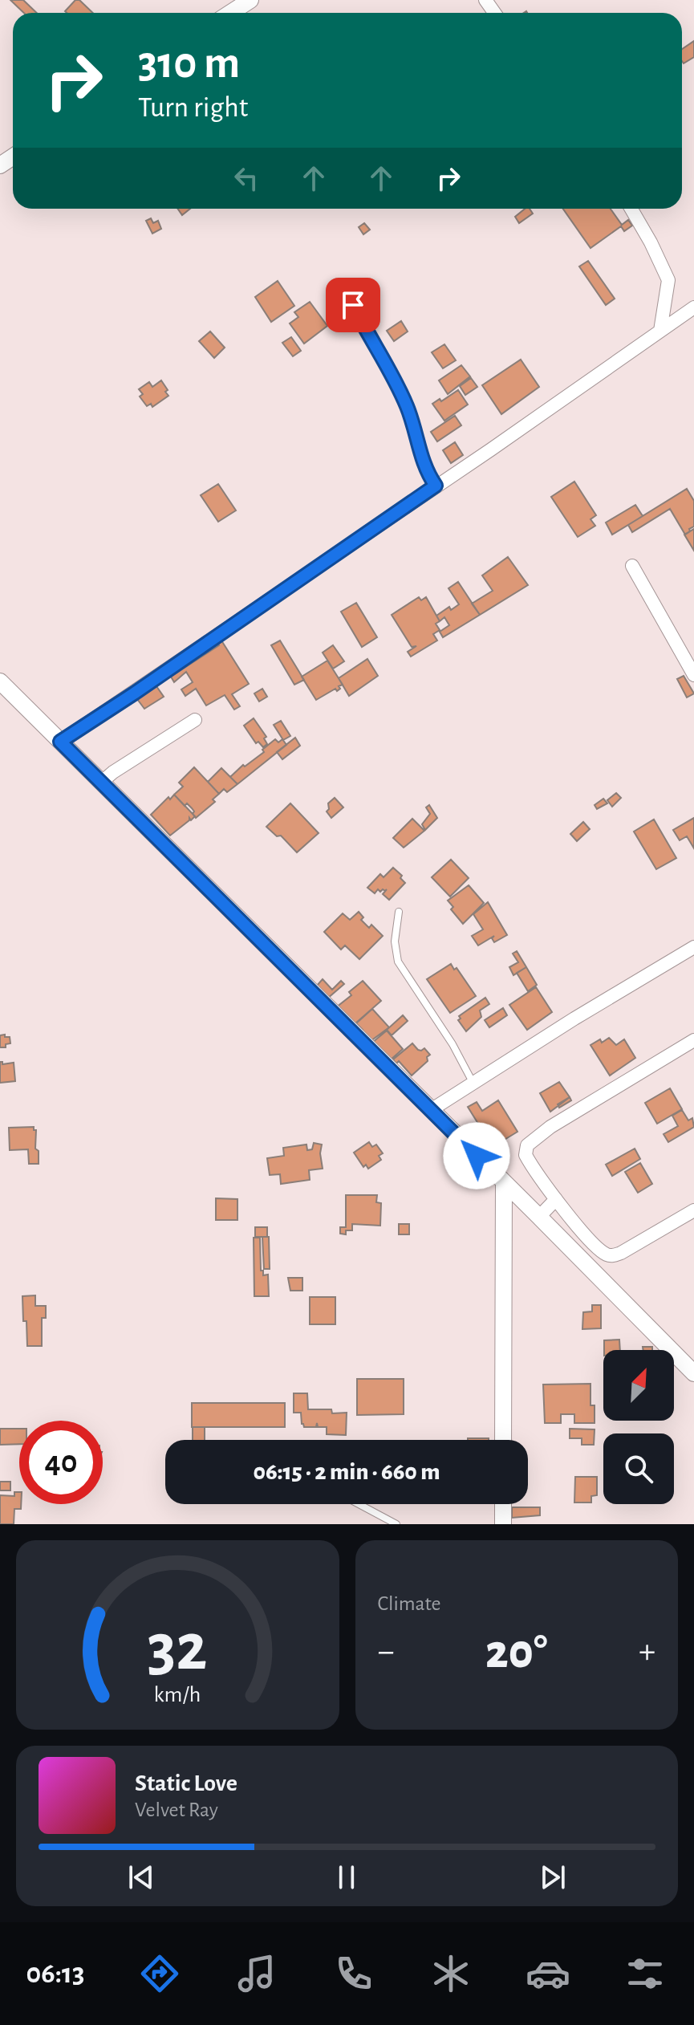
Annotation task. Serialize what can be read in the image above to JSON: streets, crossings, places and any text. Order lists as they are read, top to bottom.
{
  "north": "top right",
  "page": {
    "turn": ["310 m", "Turn right"],
    "limit": "40",
    "trip": "06:15 · 2 min · 660 m",
    "tile": "Climate",
    "heat": ["−", "20°", "+"],
    "song": ["Static Love", "Velvet Ray"],
    "tabs": "06:13",
    "gauge": ["32", "km/h"]
  }
}
